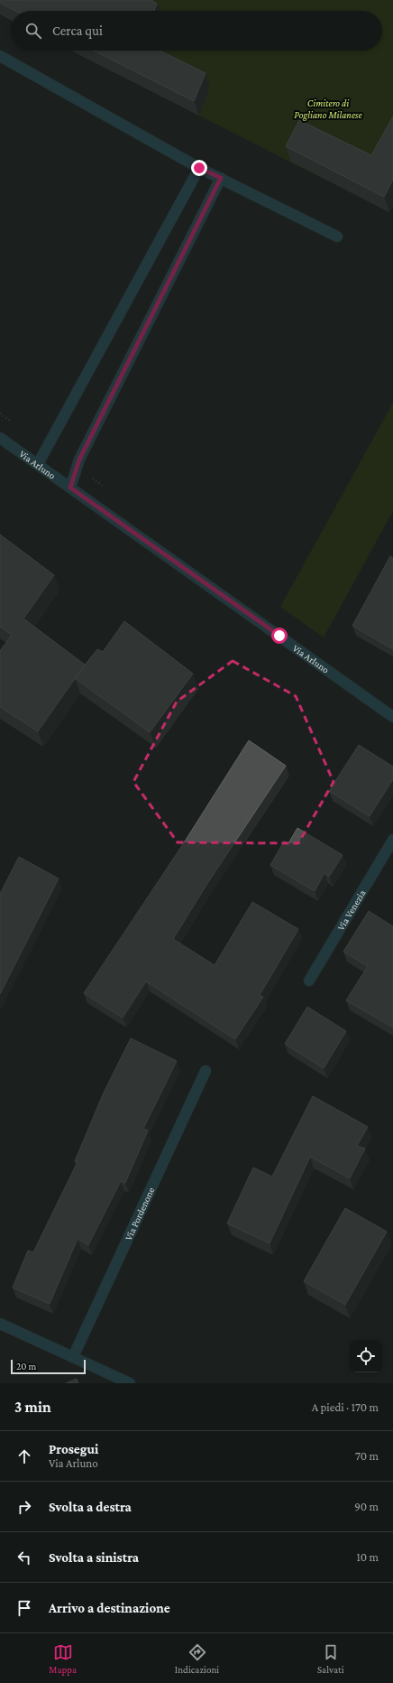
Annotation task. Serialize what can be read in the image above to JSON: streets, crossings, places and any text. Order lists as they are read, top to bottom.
{
  "streets": {
    "street": ["Via Arluno", "Via Venezia", "Via Pordenone"]
  },
  "parks": ["Cimitero di Pogliano Milanese"],
  "scale_bar": "20 m",
  "page": {
    "search": "Cerca qui",
    "scale": "20 m",
    "heading": ["3 min", "A piedi · 170 m"],
    "list": [
      ["Prosegui", "Via Arluno", "70 m"],
      ["Svolta a destra", "90 m"],
      ["Svolta a sinistra", "10 m"],
      "Arrivo a destinazione"
    ],
    "nav": ["Mappa", "Indicazioni", "Salvati"]
  }
}
